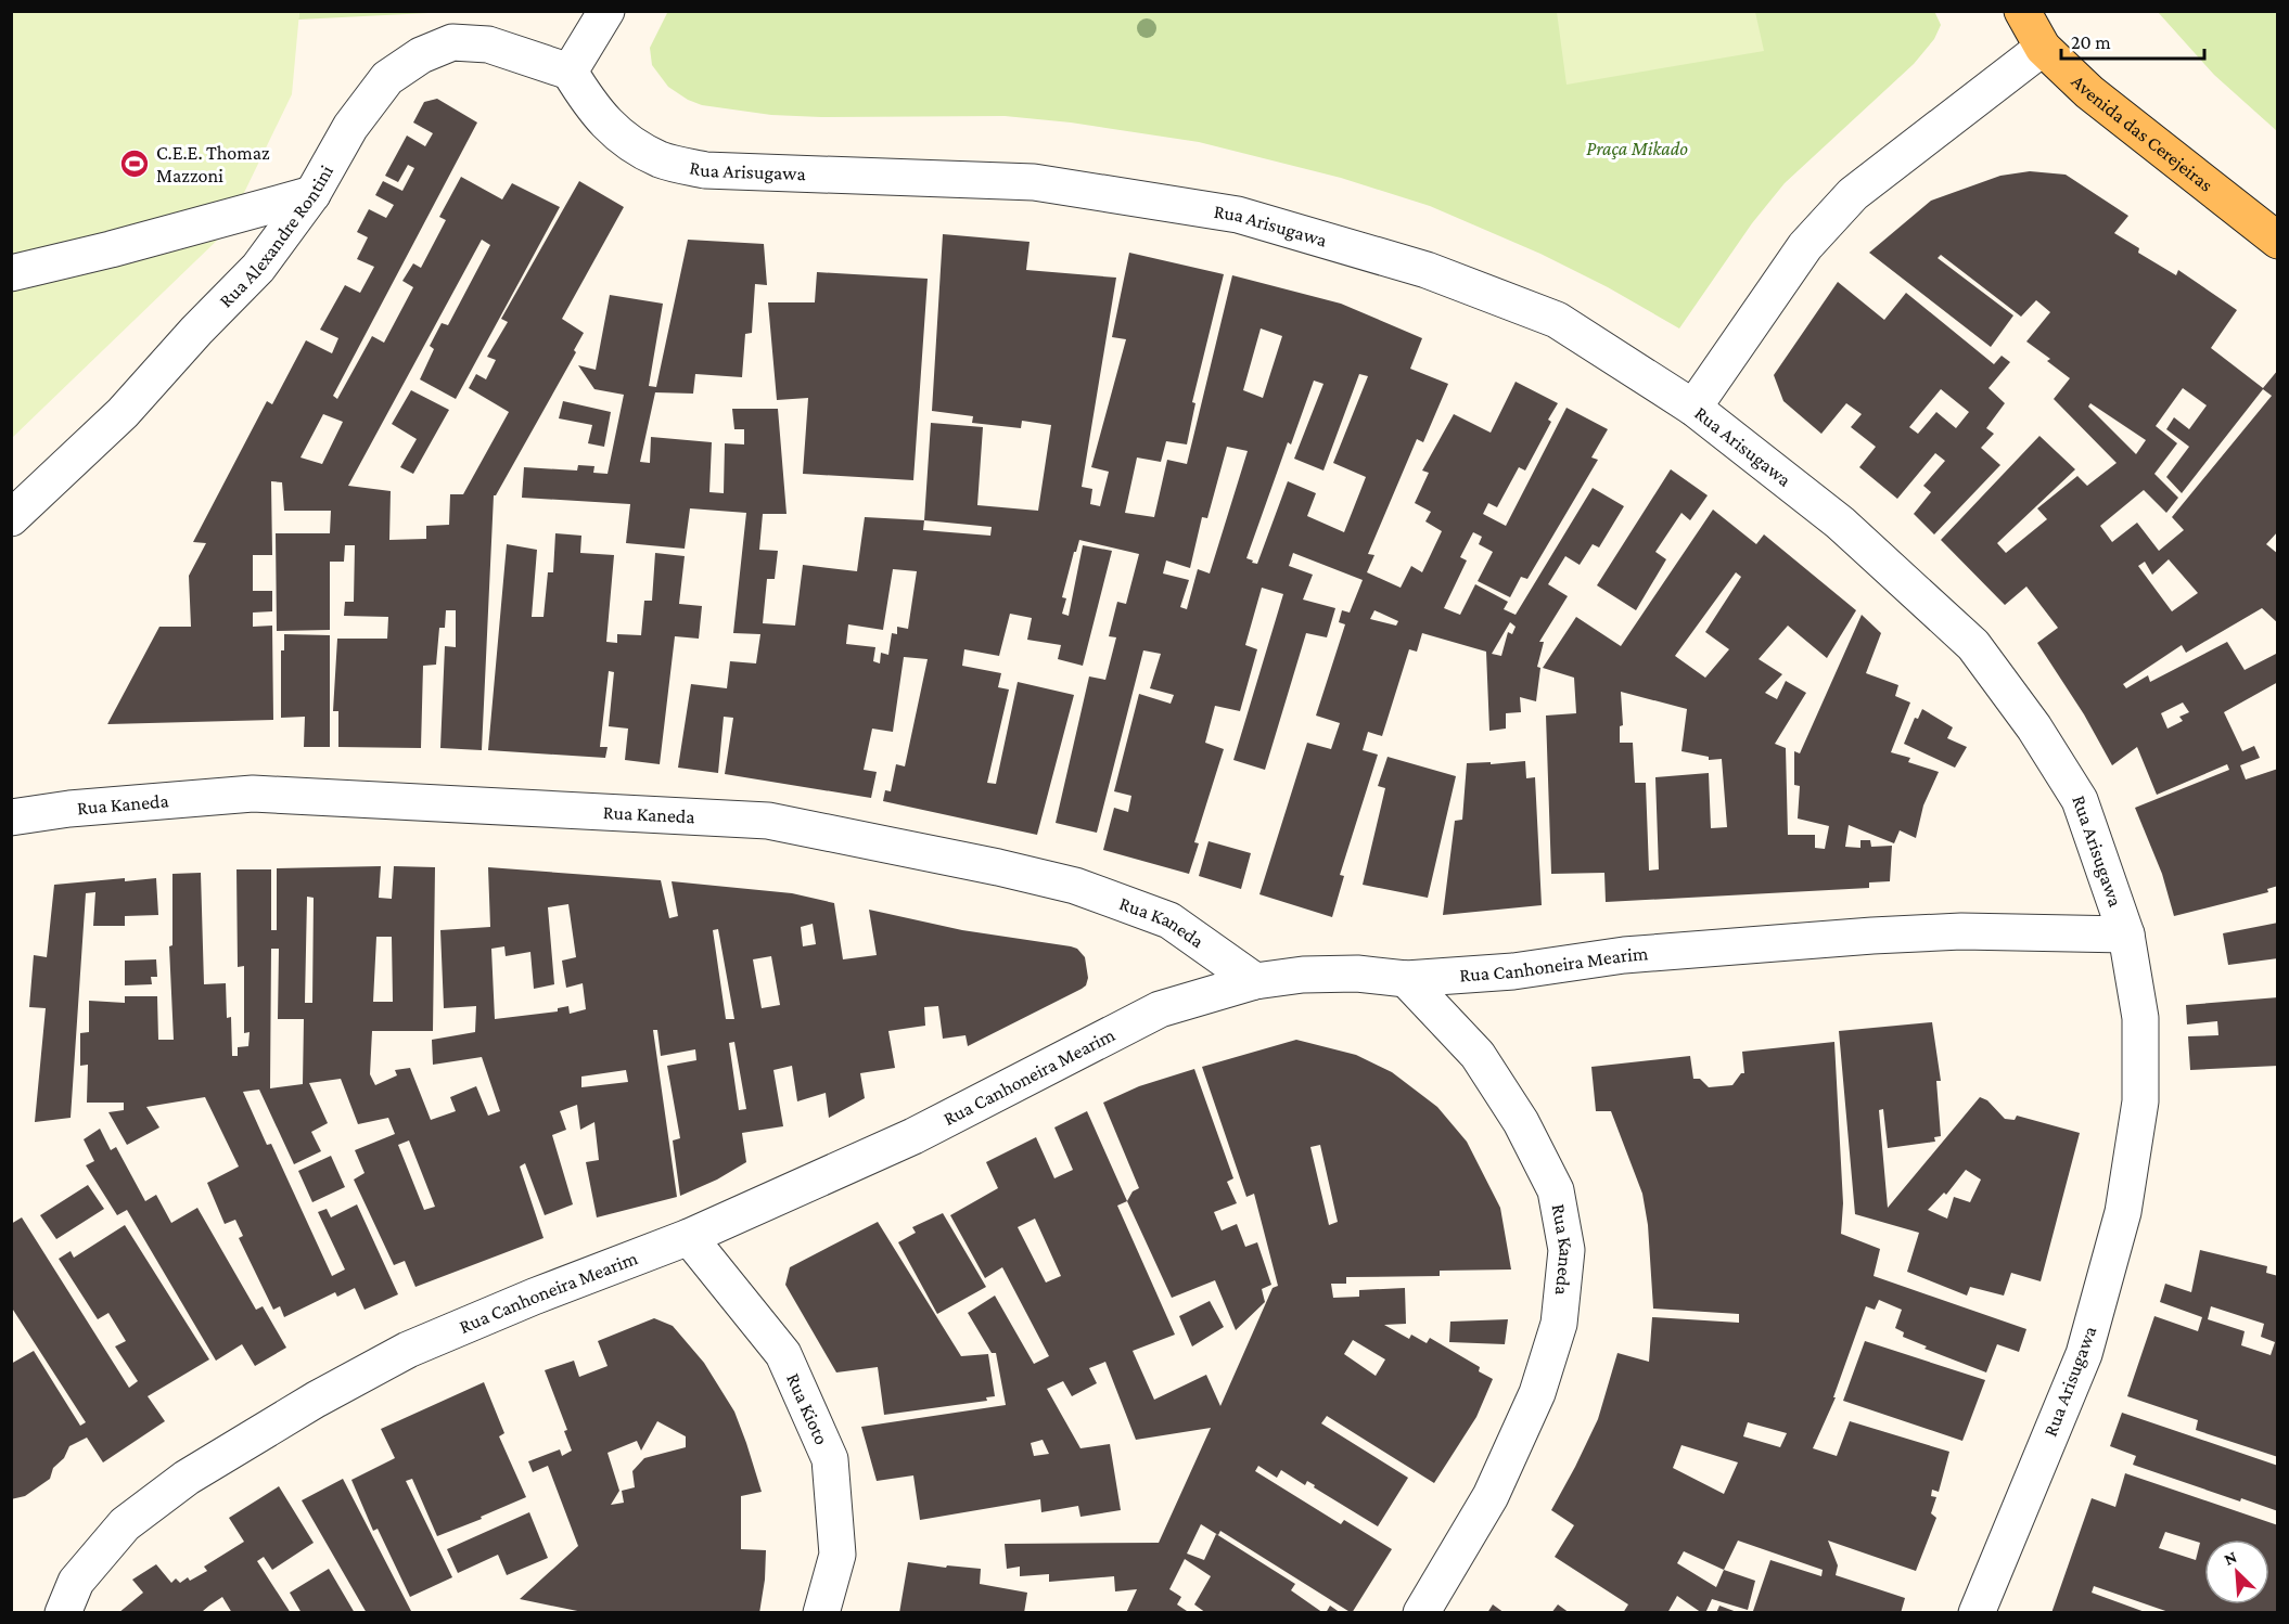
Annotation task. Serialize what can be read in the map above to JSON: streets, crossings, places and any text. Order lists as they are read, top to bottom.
{
  "streets": {
    "main road": ["Avenida das Cerejeiras"],
    "street": [
      "Rua Arisugawa",
      "Rua Alexandre Rontini",
      "Rua Kaneda",
      "Rua Canhoneira Mearim",
      "Rua Kioto"
    ]
  },
  "crossings": [
    ["Rua Arisugawa", "Rua Alexandre Rontini"],
    ["Rua Arisugawa", "Rua Canhoneira Mearim"],
    ["Rua Kaneda", "Rua Canhoneira Mearim"],
    ["Rua Canhoneira Mearim", "Rua Kioto"]
  ],
  "parks": ["Praça Mikado"],
  "places": {
    "sports": ["C.E.E. Thomaz Mazzoni"]
  },
  "scale_bar": "20 m",
  "north": "top left"
}
